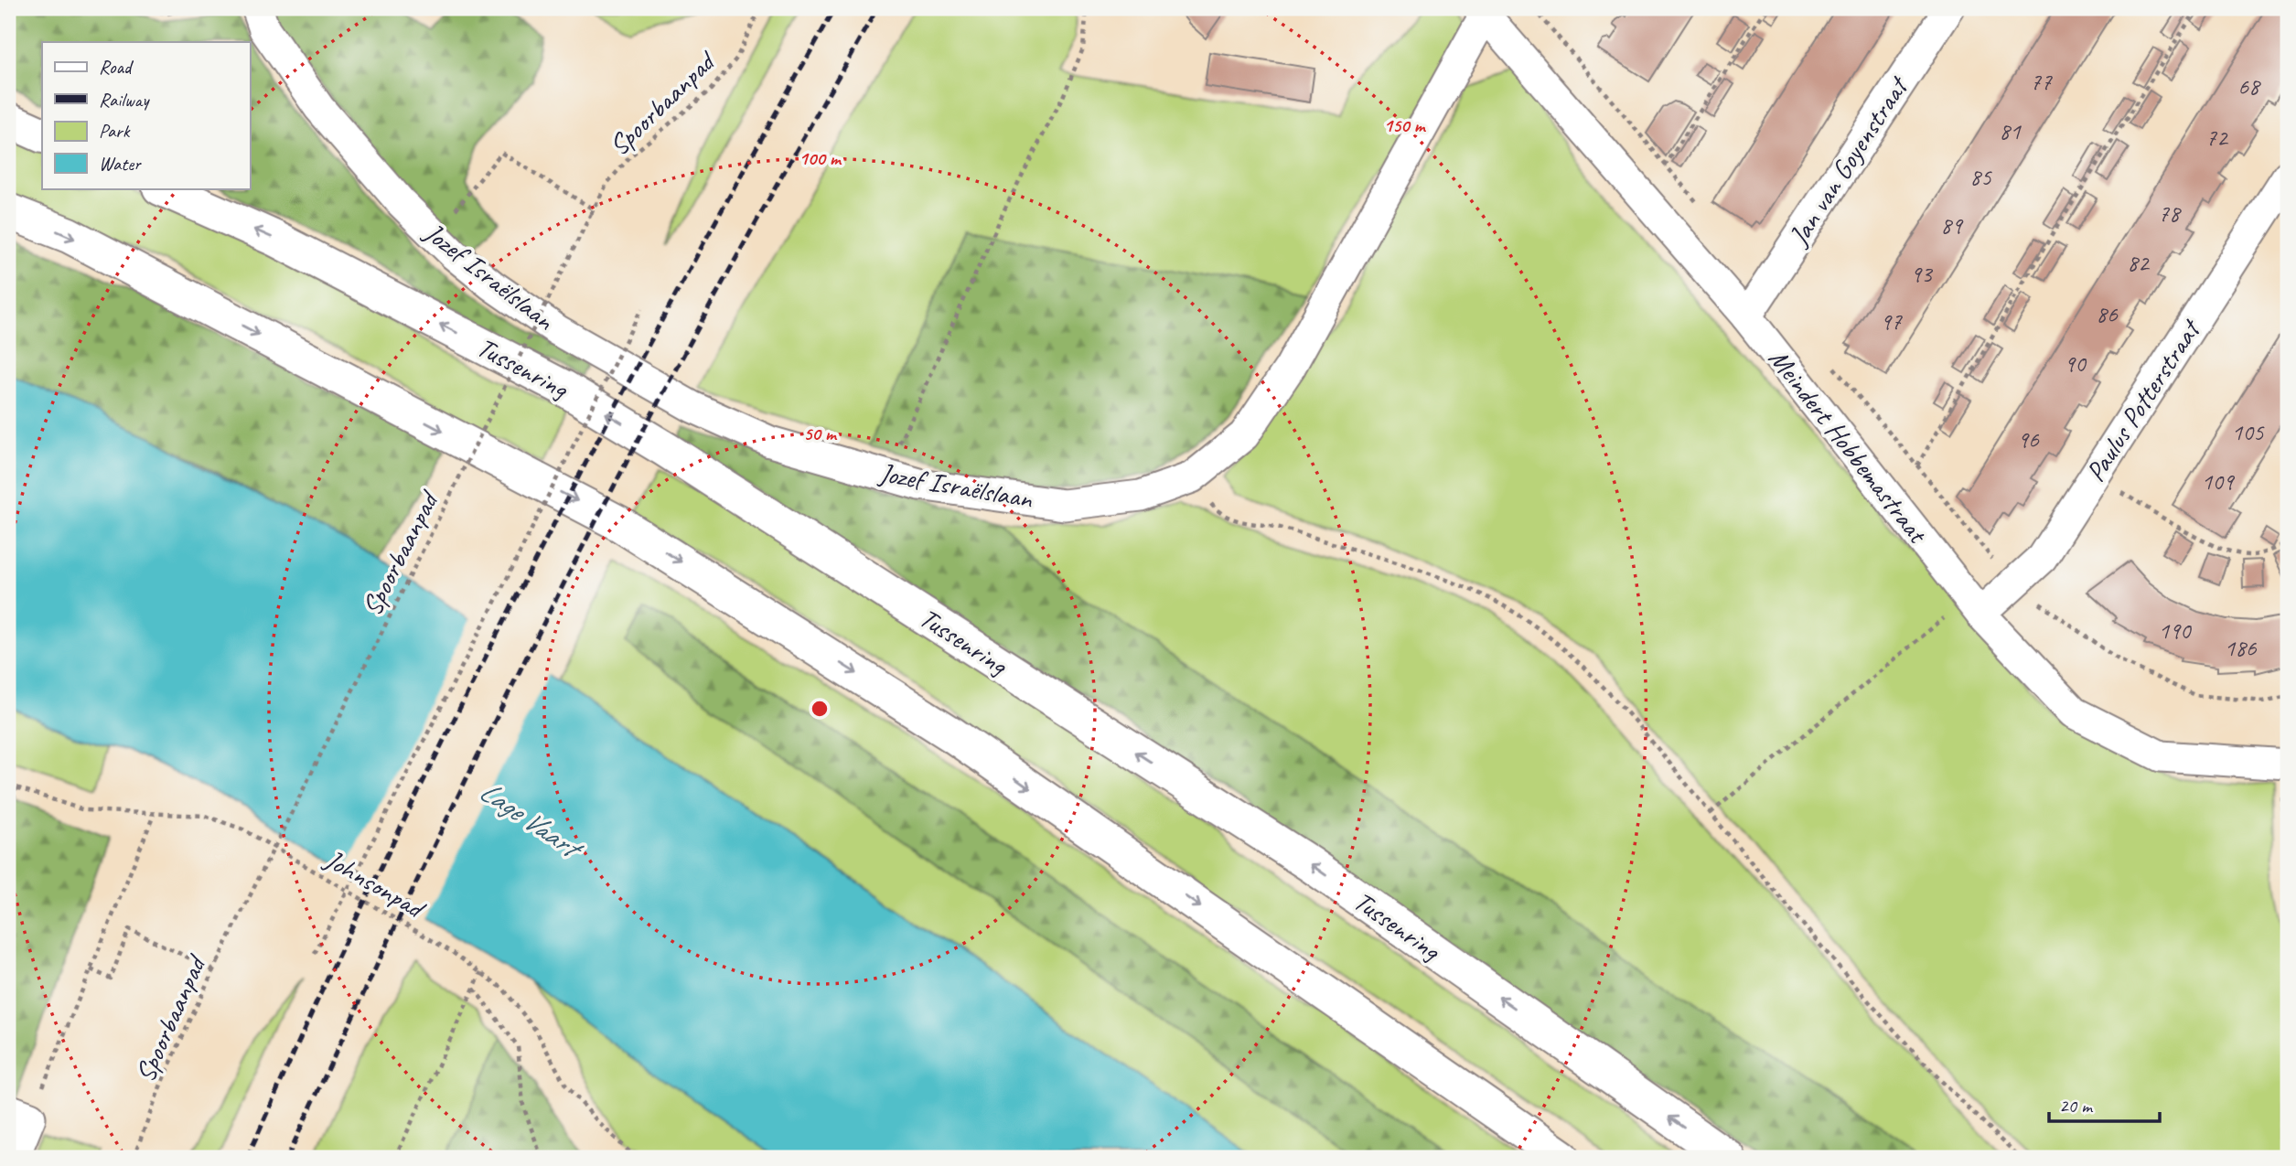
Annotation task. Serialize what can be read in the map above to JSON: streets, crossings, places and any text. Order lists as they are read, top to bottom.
{
  "streets": {
    "highway": ["Tussenring"],
    "street": [
      "Jan van Goyenstraat",
      "Jozef Israëlslaan",
      "Paulus Potterstraat",
      "Meindert Hobbemastraat"
    ],
    "path": ["Spoorbaanpad", "Johnsonpad"]
  },
  "crossings": [
    ["Jan van Goyenstraat", "Meindert Hobbemastraat"],
    ["Jozef Israëlslaan", "Meindert Hobbemastraat"],
    ["Paulus Potterstraat", "Meindert Hobbemastraat"]
  ],
  "water": ["Lage Vaart"],
  "house_numbers": [
    "77",
    "68",
    "81",
    "72",
    "85",
    "78",
    "89",
    "82",
    "93",
    "86",
    "97",
    "90",
    "105",
    "96",
    "109",
    "190",
    "186"
  ],
  "legend": [
    "Road",
    "Railway",
    "Park",
    "Water"
  ],
  "scale_bar": "20 m",
  "rings": ["150 m", "100 m", "50 m"]
}
